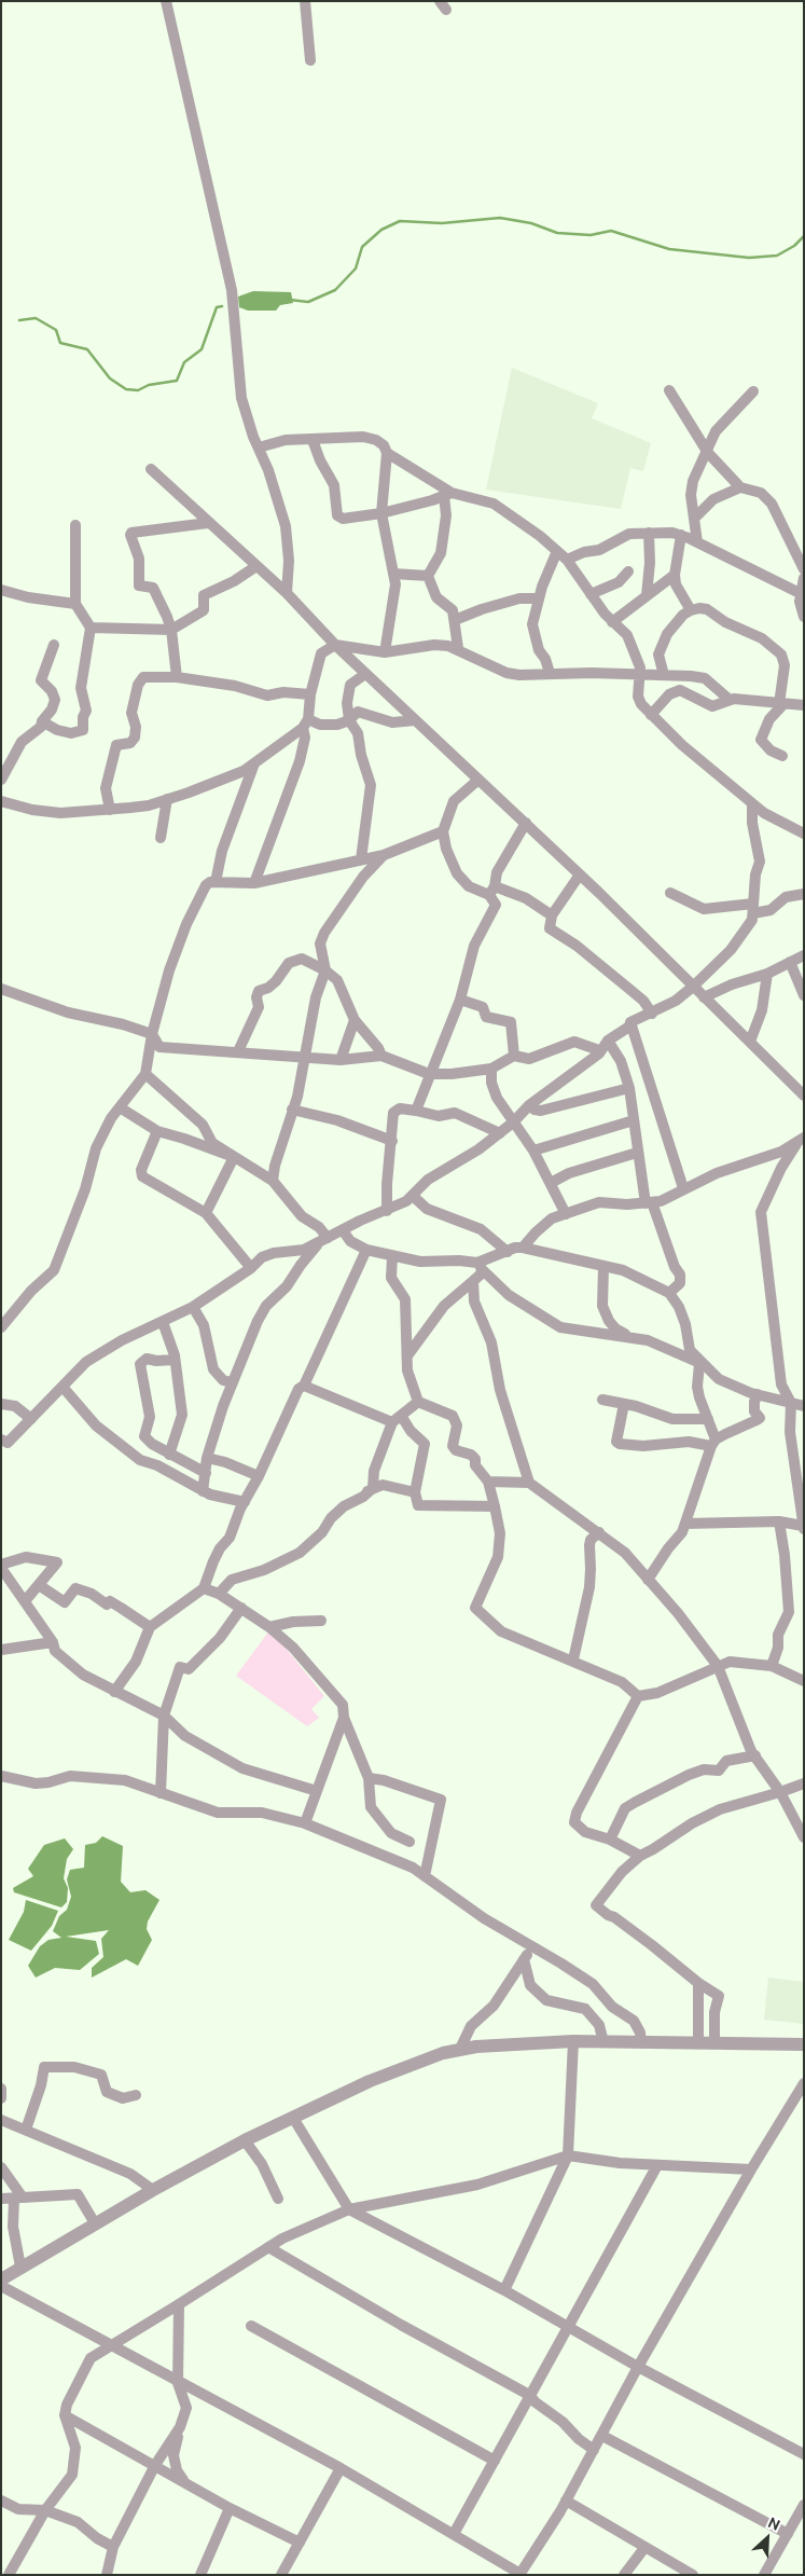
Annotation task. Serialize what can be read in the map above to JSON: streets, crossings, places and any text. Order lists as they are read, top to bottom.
{
  "north": "top right"
}
